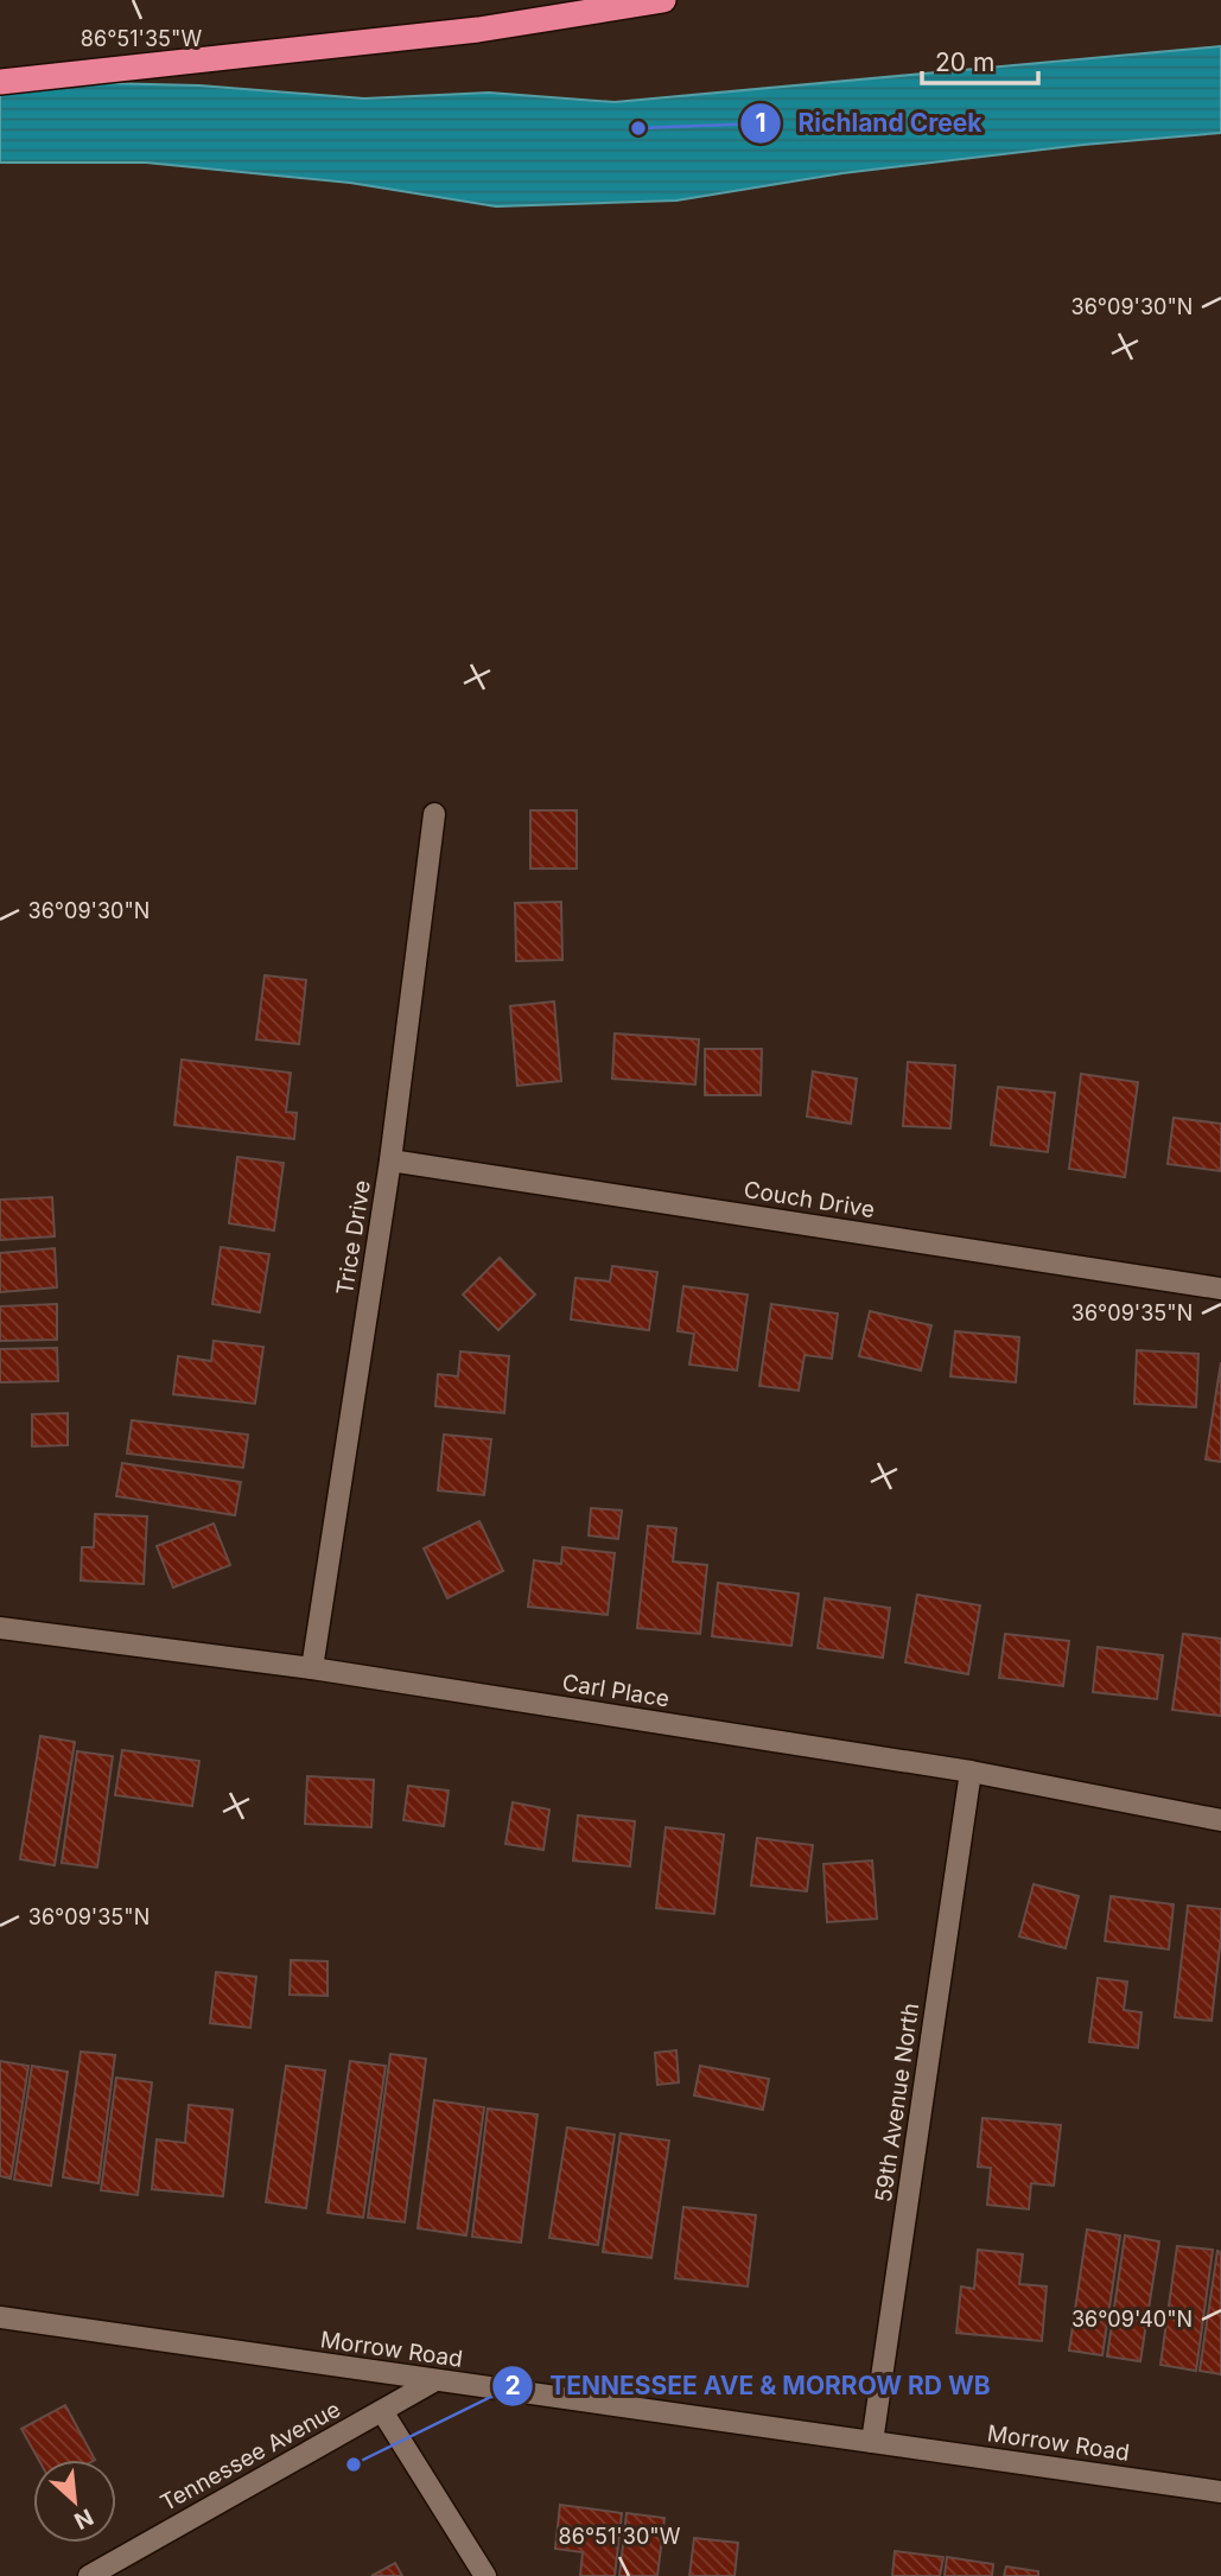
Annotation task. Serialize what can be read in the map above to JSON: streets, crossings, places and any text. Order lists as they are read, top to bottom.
{
  "streets": {
    "street": [
      "Couch Drive",
      "Trice Drive",
      "Carl Place",
      "59th Avenue North",
      "Morrow Road",
      "Tennessee Avenue"
    ]
  },
  "crossings": [
    ["Couch Drive", "Trice Drive"],
    ["Trice Drive", "Carl Place"],
    ["Carl Place", "59th Avenue North"],
    ["59th Avenue North", "Morrow Road"],
    ["Morrow Road", "Tennessee Avenue"]
  ],
  "places": ["Richland Creek", "TENNESSEE AVE & MORROW RD WB"],
  "scale_bar": "20 m",
  "north": "bottom right",
  "coordinates": [
    "86°51'35\"W",
    "36°09'30\"N",
    "36°09'35\"N",
    "36°09'40\"N",
    "86°51'30\"W"
  ]
}
